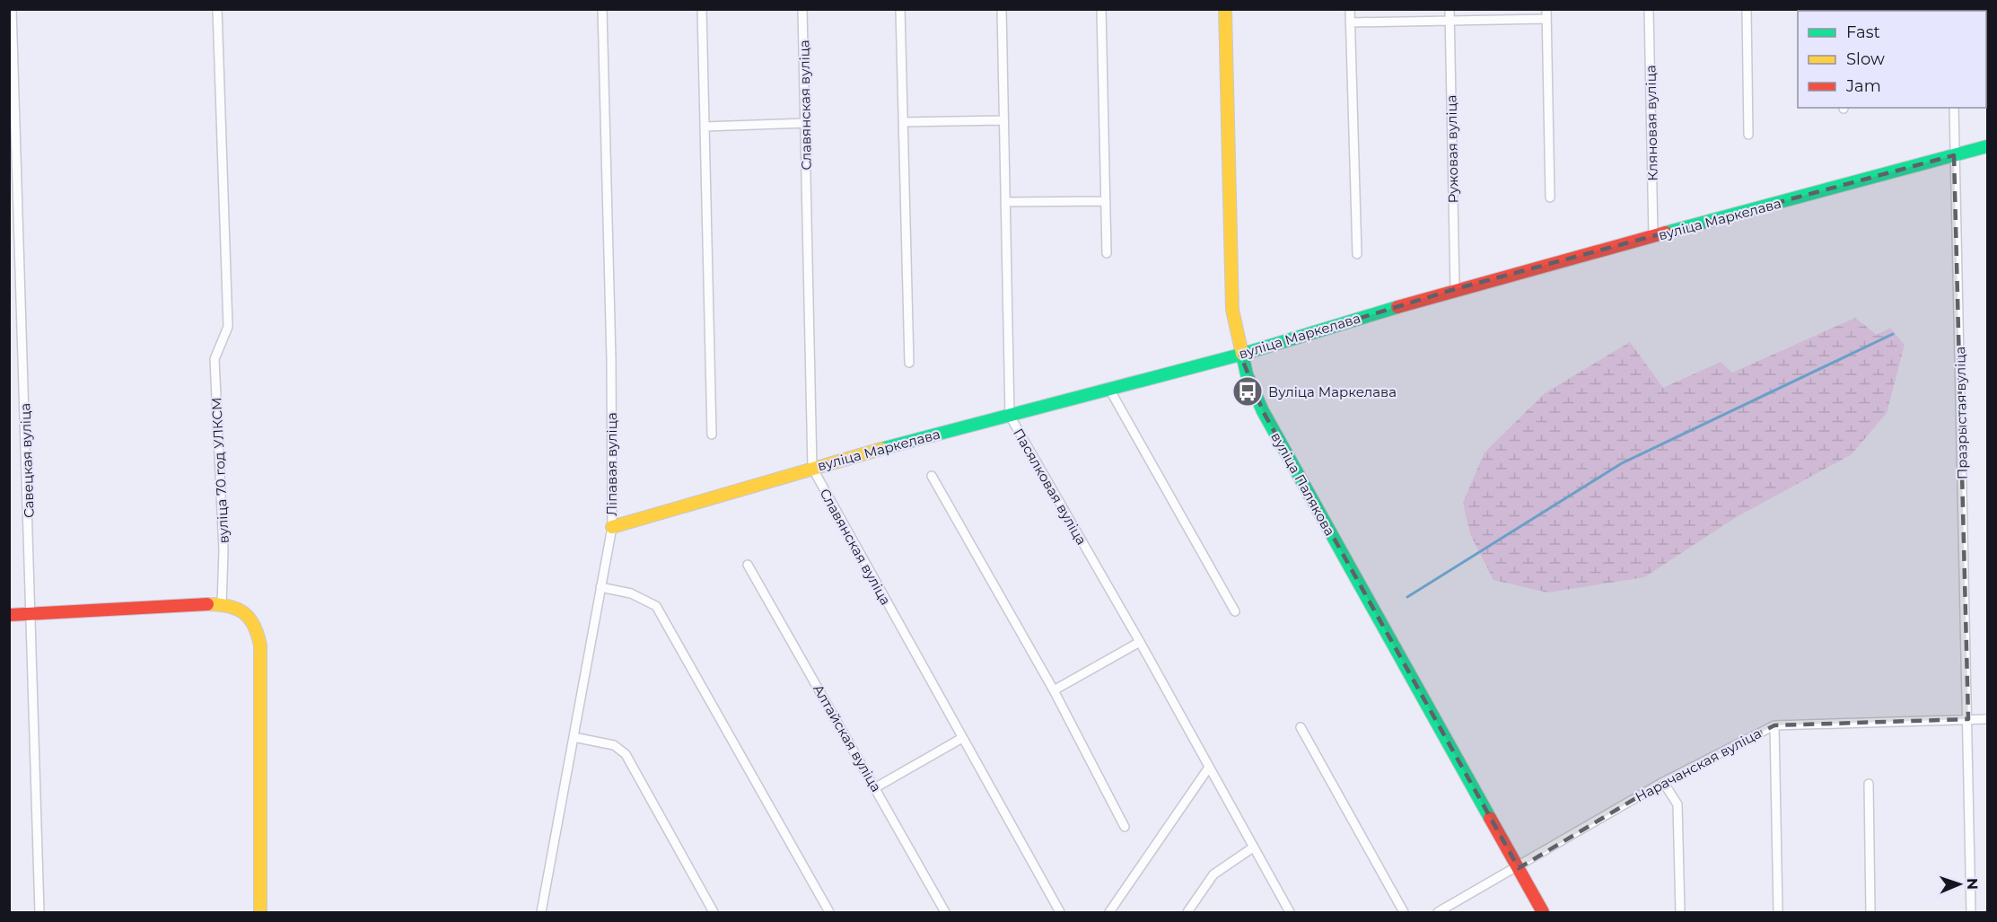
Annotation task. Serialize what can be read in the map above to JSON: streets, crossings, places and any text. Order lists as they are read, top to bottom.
{
  "streets": {
    "street": [
      "Славянская вуліца",
      "Кляновая вуліца",
      "Ружовая вуліца",
      "вуліца Маркелава",
      "Празрыстая вуліца",
      "Савецкая вуліца",
      "Ліпавая вуліца",
      "вуліца 70 год УЛКСМ",
      "вуліца Палякова",
      "Пасялковая вуліца",
      "Алтайская вуліца",
      "Нарачанская вуліца"
    ]
  },
  "crossings": [
    ["Славянская вуліца", "вуліца Маркелава"],
    ["Кляновая вуліца", "вуліца Маркелава"],
    ["Ружовая вуліца", "вуліца Маркелава"],
    ["вуліца Маркелава", "Празрыстая вуліца"],
    ["вуліца Маркелава", "Ліпавая вуліца"],
    ["вуліца Маркелава", "вуліца Палякова"],
    ["вуліца Маркелава", "Пасялковая вуліца"],
    ["Празрыстая вуліца", "Нарачанская вуліца"],
    ["вуліца Палякова", "Нарачанская вуліца"]
  ],
  "places": {
    "bus stop": ["Вуліца Маркелава"]
  },
  "legend": ["Fast", "Slow", "Jam"],
  "north": "right"
}
